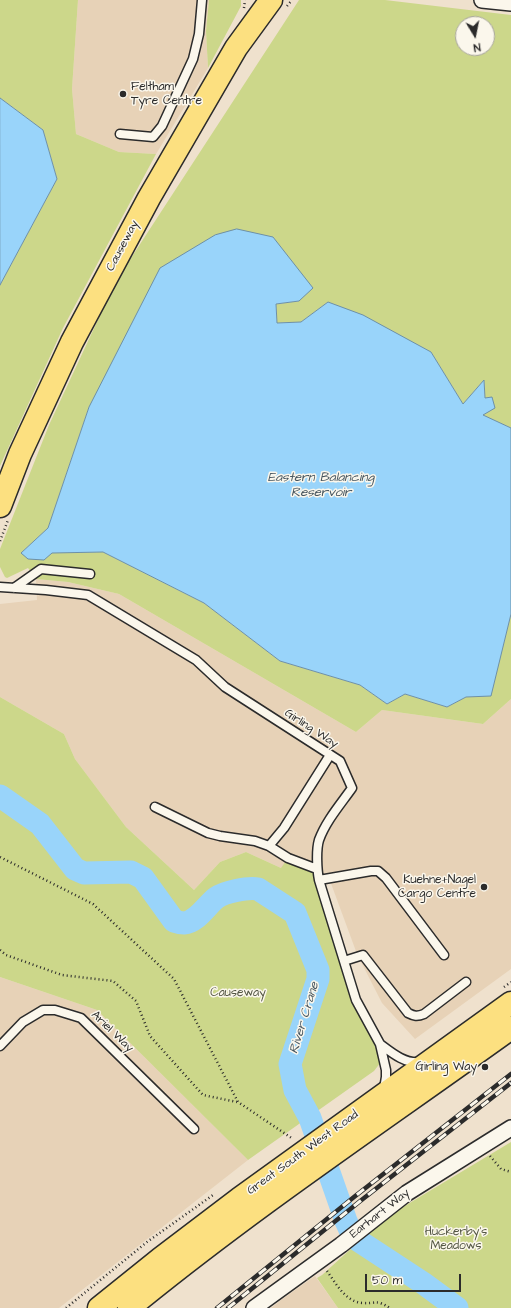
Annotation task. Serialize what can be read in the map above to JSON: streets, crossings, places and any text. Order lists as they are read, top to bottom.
{
  "streets": {
    "main road": ["Causeway", "Great South West Road"],
    "street": ["Earhart Way"],
    "lane": ["Girling Way", "Ariel Way"]
  },
  "crossings": [
    ["Girling Way", "Great South West Road"]
  ],
  "water": ["Eastern Balancing Reservoir", "River Crane"],
  "parks": ["Causeway", "Huckerby's Meadows"],
  "places": ["Feltham Tyre Centre", "Kuehne+Nagel Cargo Centre", "Girling Way"],
  "scale_bar": "50 m",
  "north": "bottom"
}
